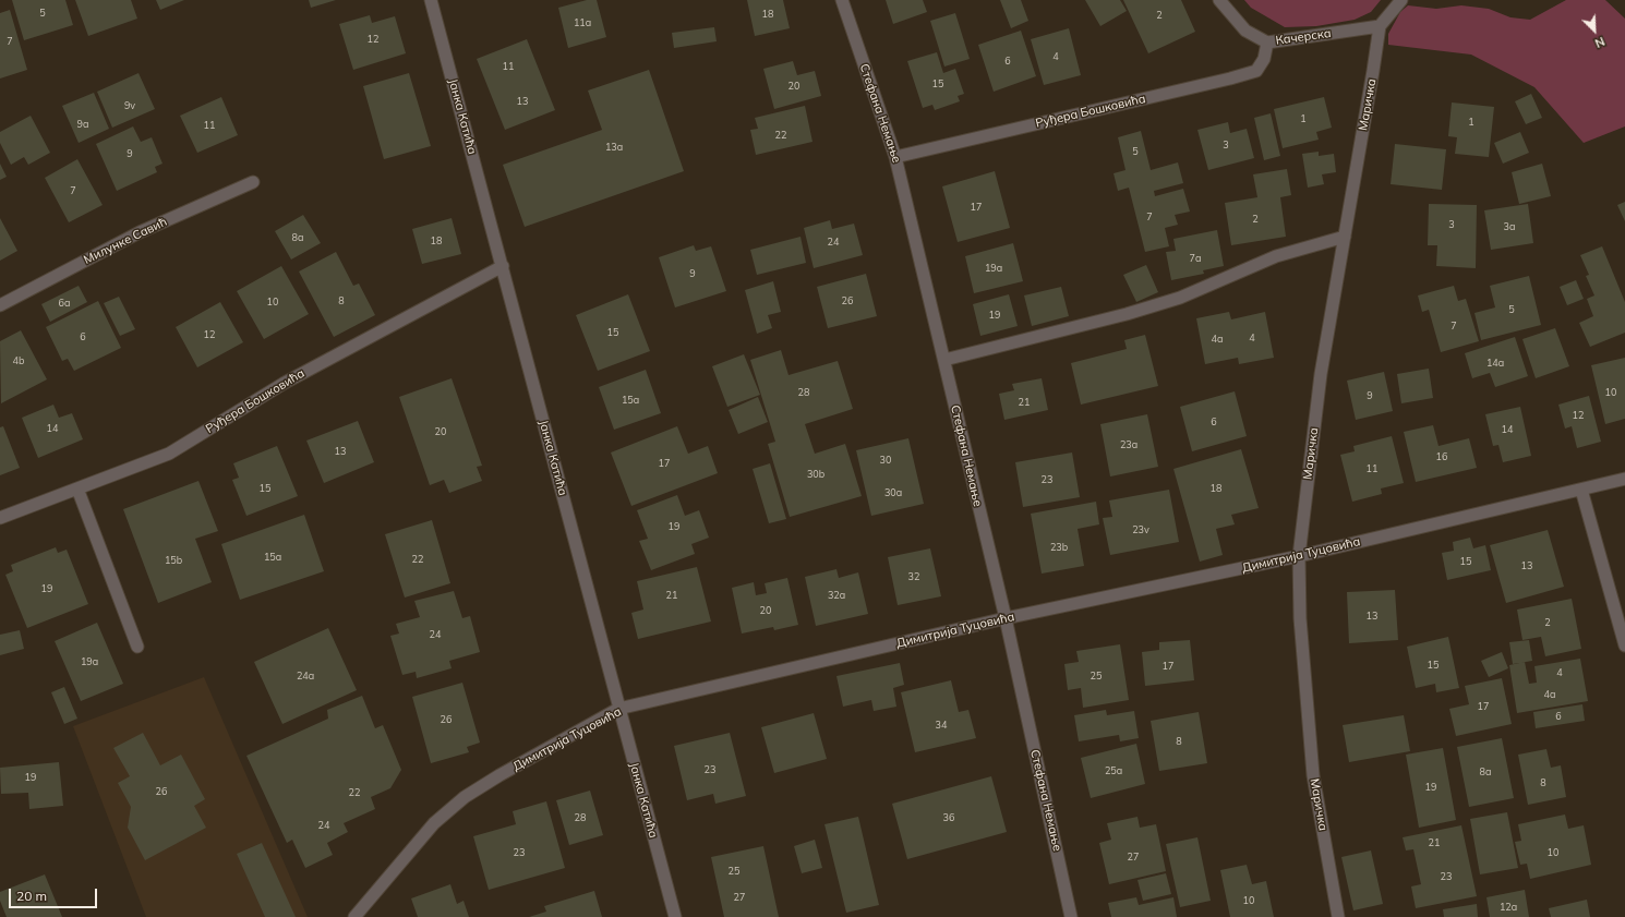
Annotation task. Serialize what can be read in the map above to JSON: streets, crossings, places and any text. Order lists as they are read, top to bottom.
{
  "streets": {
    "street": [
      "Качерска",
      "Маричка",
      "Руђера Бошковића",
      "Стефана Немање",
      "Јанка Катића",
      "Милунке Савић",
      "Димитрија Туцовића"
    ]
  },
  "crossings": [
    ["Качерска", "Маричка"],
    ["Качерска", "Руђера Бошковића"],
    ["Маричка", "Димитрија Туцовића"],
    ["Руђера Бошковића", "Стефана Немање"],
    ["Руђера Бошковића", "Јанка Катића"],
    ["Стефана Немање", "Димитрија Туцовића"],
    ["Јанка Катића", "Димитрија Туцовића"]
  ],
  "house_numbers": [
    "5",
    "18",
    "2",
    "11a",
    "12",
    "7",
    "4",
    "6",
    "11",
    "15",
    "20",
    "13",
    "9v",
    "1",
    "1",
    "9a",
    "11",
    "22",
    "3",
    "13a",
    "5",
    "9",
    "7",
    "17",
    "7",
    "2",
    "3",
    "3a",
    "8a",
    "18",
    "24",
    "7a",
    "19a",
    "9",
    "8",
    "26",
    "10",
    "6a",
    "5",
    "19",
    "7",
    "15",
    "12",
    "6",
    "4",
    "4a",
    "4b",
    "14a",
    "28",
    "10",
    "9",
    "15a",
    "21",
    "12",
    "6",
    "14",
    "14",
    "20",
    "23a",
    "13",
    "16",
    "30",
    "17",
    "11",
    "30b",
    "23",
    "15",
    "18",
    "30a",
    "19",
    "23v",
    "23b",
    "15a",
    "22",
    "15b",
    "15",
    "13",
    "32",
    "19",
    "21",
    "32a",
    "20",
    "13",
    "2",
    "24",
    "19a",
    "15",
    "17",
    "4",
    "24a",
    "25",
    "4a",
    "17",
    "6",
    "26",
    "34",
    "8",
    "23",
    "25a",
    "8a",
    "19",
    "8",
    "19",
    "26",
    "22",
    "28",
    "36",
    "24",
    "21",
    "23",
    "10",
    "27",
    "25",
    "23",
    "27",
    "10",
    "12a"
  ],
  "scale_bar": "20 m",
  "north": "bottom right"
}
